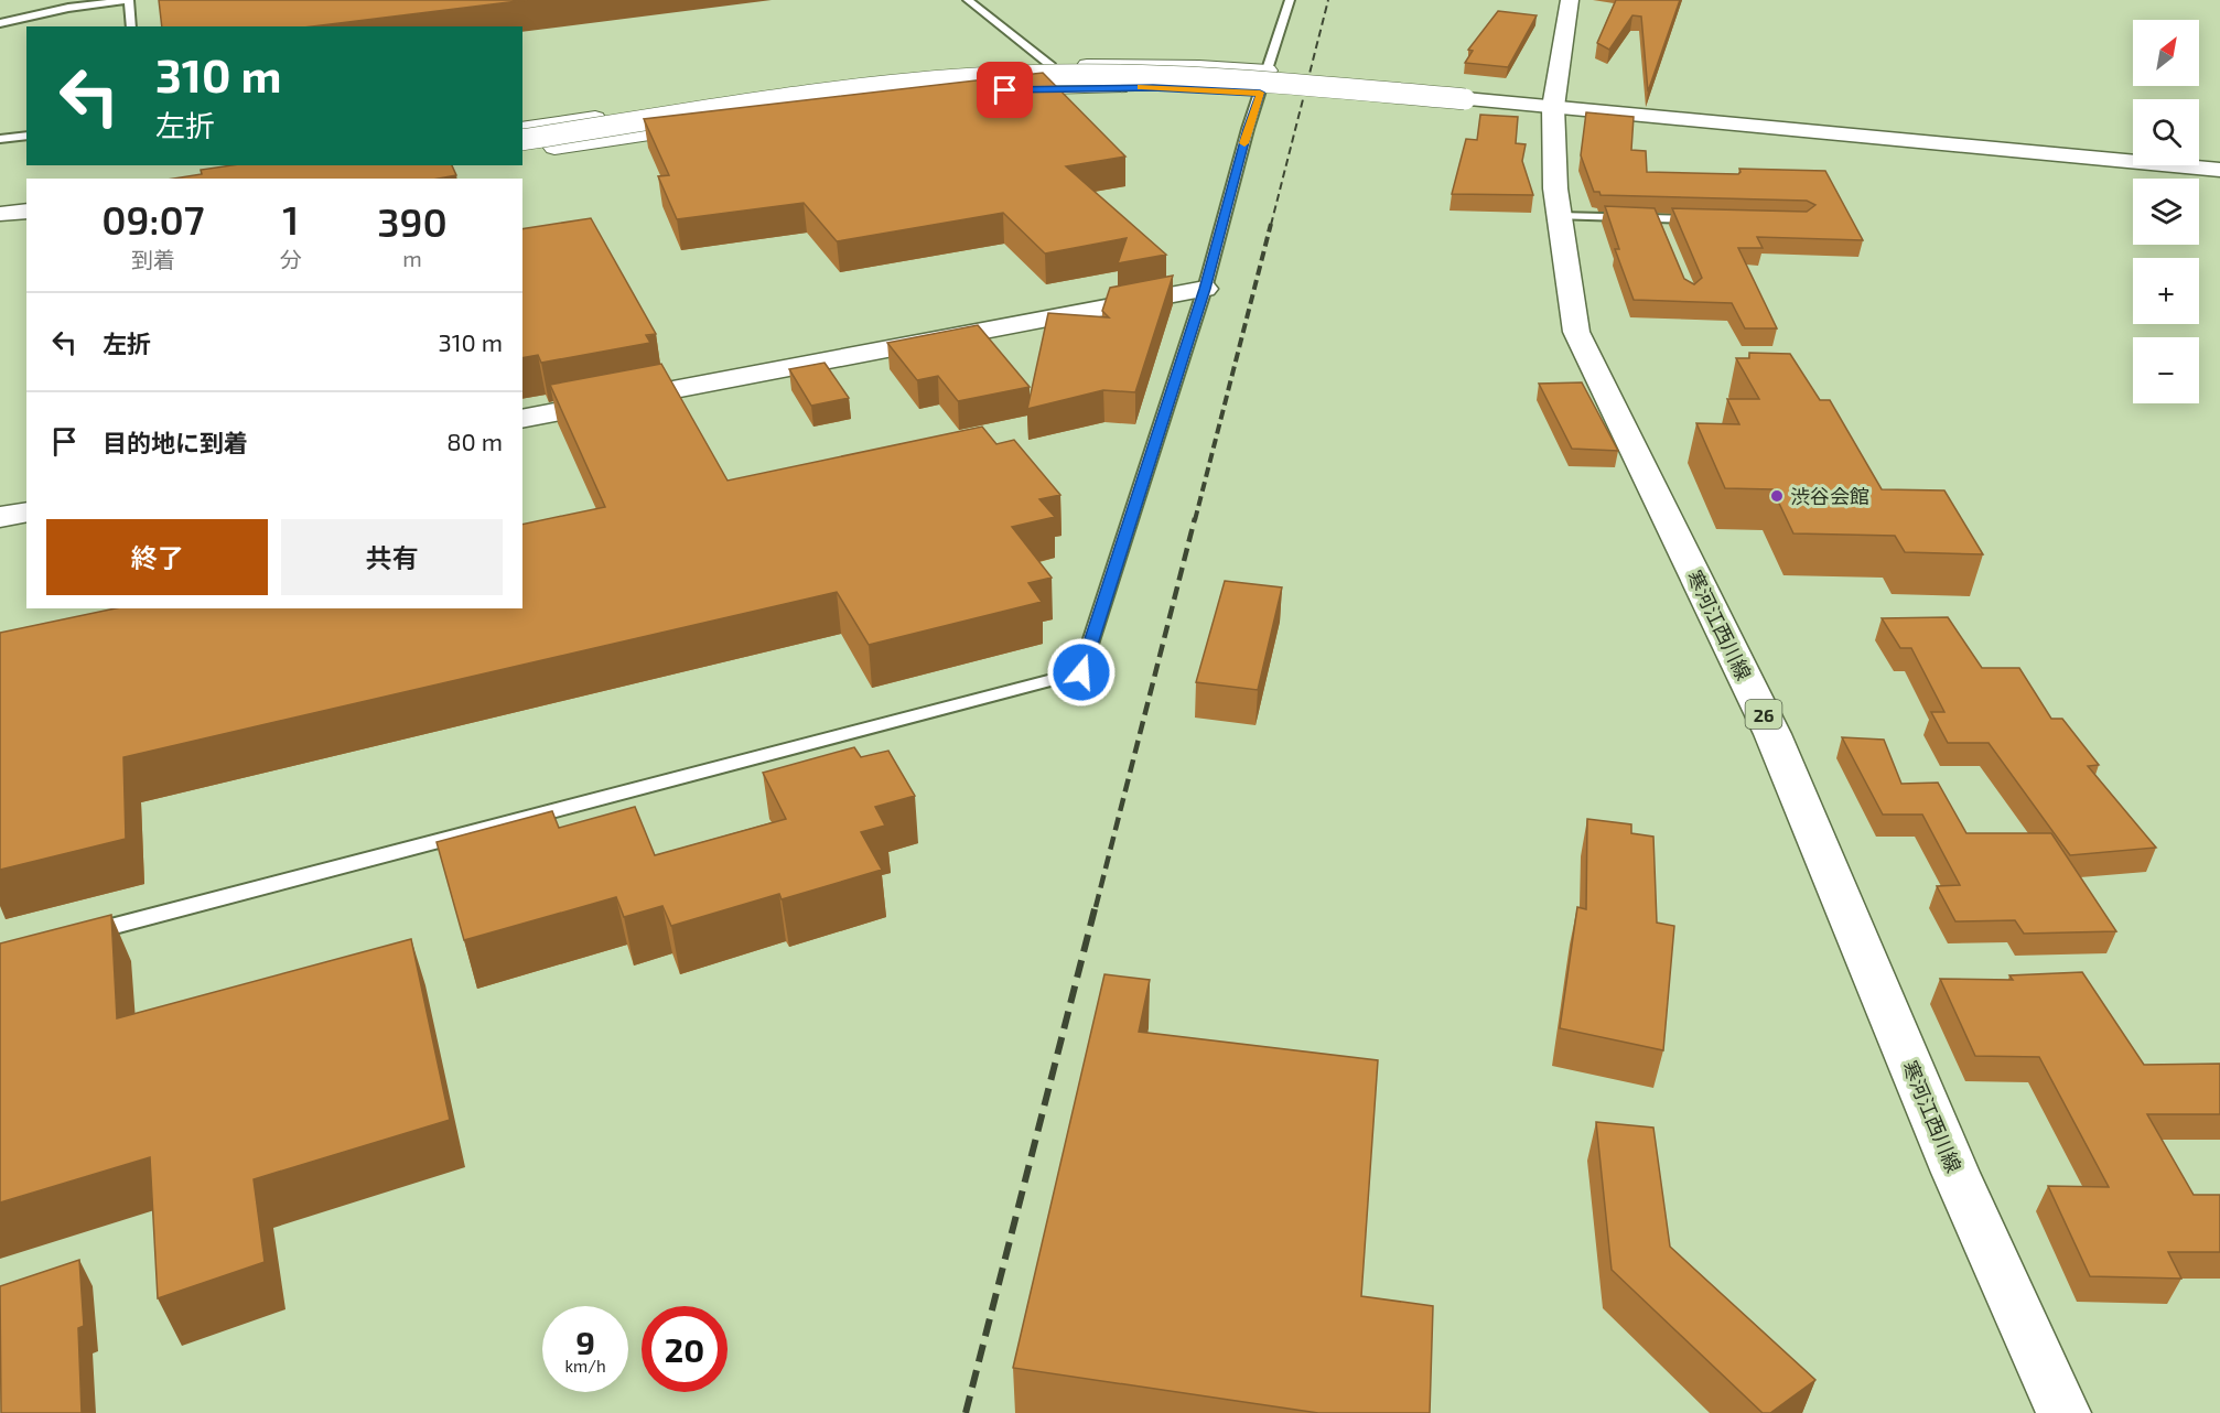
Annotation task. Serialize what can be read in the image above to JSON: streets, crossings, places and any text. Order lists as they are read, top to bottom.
{
  "streets": {
    "street": ["寒河江西川線", "26"]
  },
  "places": ["渋谷会館"],
  "north": "top right",
  "page": {
    "map_buttons": ["+", "−"],
    "turn": ["310 m", "左折"],
    "eta": [
      "09:07",
      "到着",
      "1",
      "分",
      "390",
      "m"
    ],
    "list": [
      {
        "name": "左折",
        "value": "310 m"
      },
      {
        "name": "目的地に到着",
        "value": "80 m"
      }
    ],
    "buttons": ["終了", "共有"],
    "speed": "9 km/h",
    "limit": "20"
  }
}
